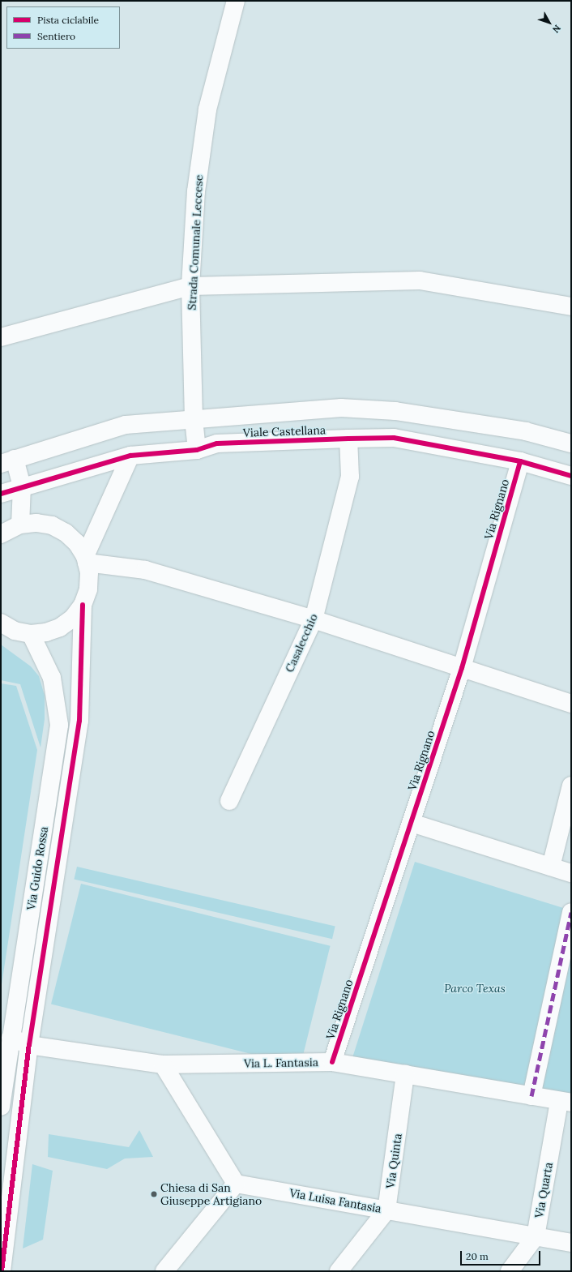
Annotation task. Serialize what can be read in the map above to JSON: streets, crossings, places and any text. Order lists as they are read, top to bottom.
{
  "streets": {
    "street": [
      "Strada Comunale Leccese",
      "Viale Castellana",
      "Via Rignano",
      "Casalecchio",
      "Via Guido Rossa",
      "Via L. Fantasia",
      "Via Quinta",
      "Via Quarta",
      "Via Luisa Fantasia"
    ]
  },
  "crossings": [
    ["Strada Comunale Leccese", "Viale Castellana"],
    ["Viale Castellana", "Via Rignano"],
    ["Viale Castellana", "Casalecchio"],
    ["Via Rignano", "Via L. Fantasia"],
    ["Via Guido Rossa", "Via L. Fantasia"],
    ["Via L. Fantasia", "Via Quinta"],
    ["Via L. Fantasia", "Via Quarta"],
    ["Via Quinta", "Via Luisa Fantasia"],
    ["Via Quarta", "Via Luisa Fantasia"]
  ],
  "parks": ["Parco Texas"],
  "places": ["Chiesa di San Giuseppe Artigiano"],
  "legend": ["Pista ciclabile", "Sentiero"],
  "scale_bar": "20 m",
  "north": "bottom right"
}
